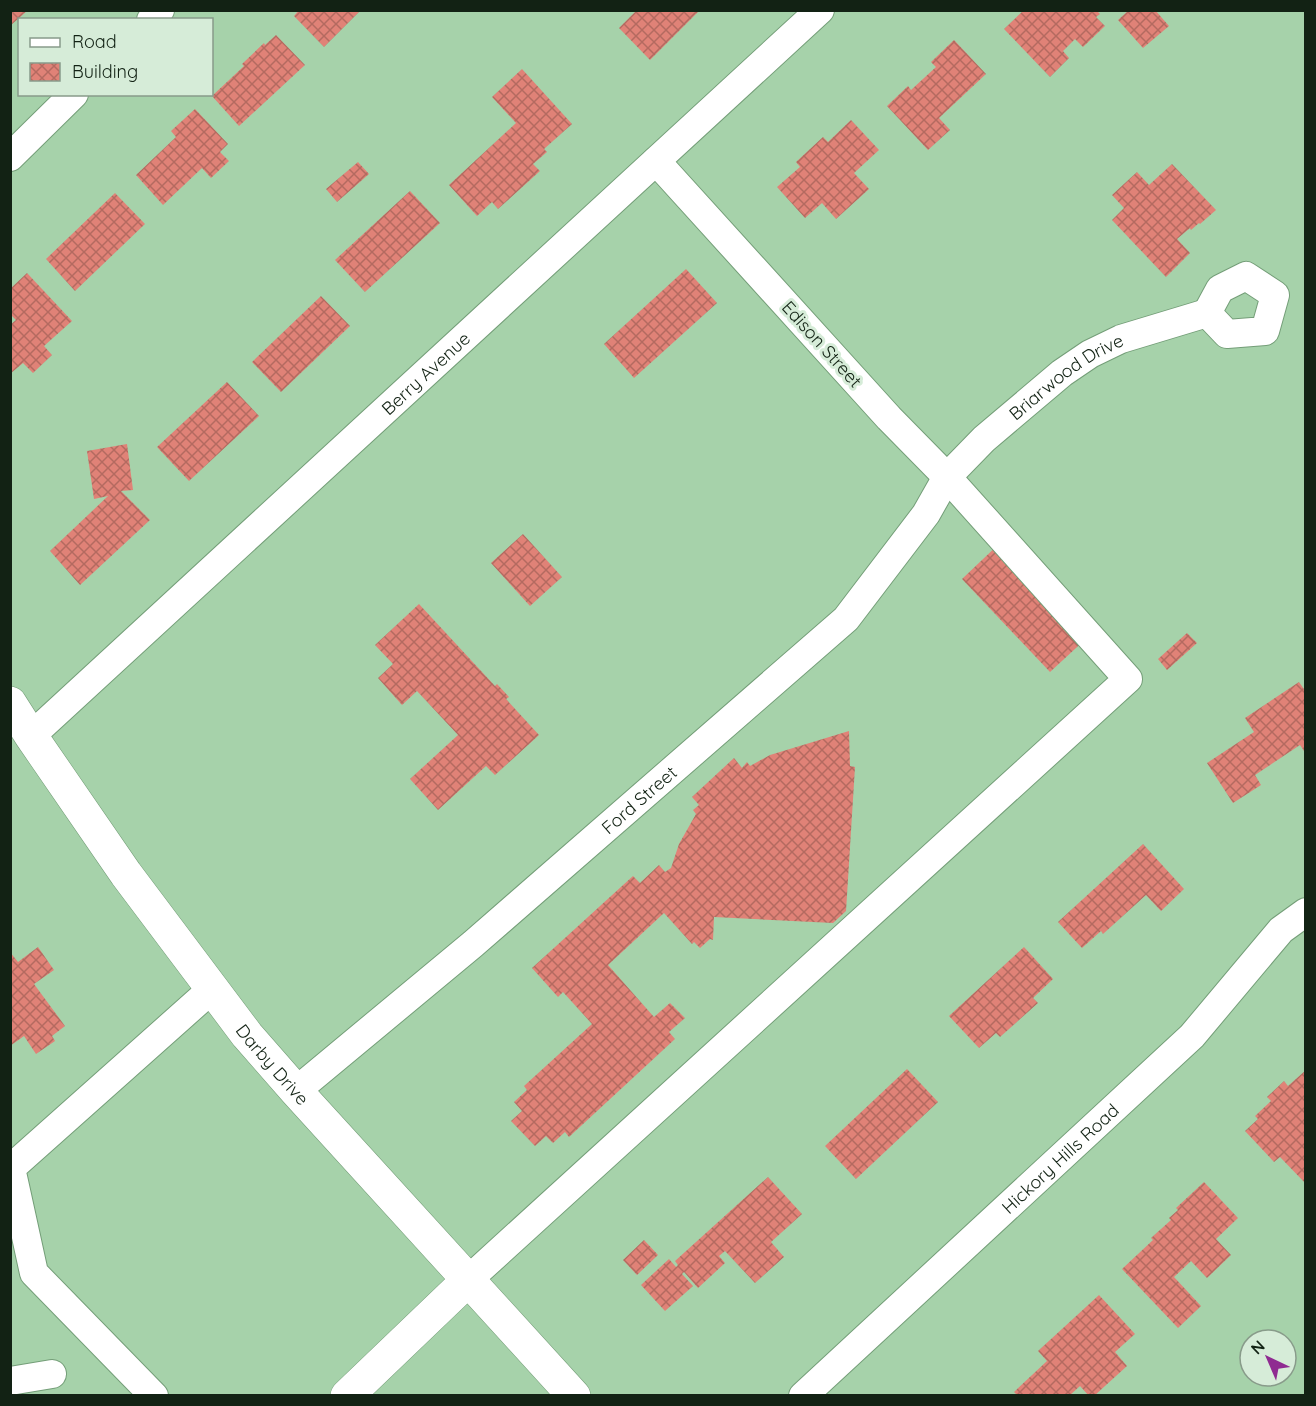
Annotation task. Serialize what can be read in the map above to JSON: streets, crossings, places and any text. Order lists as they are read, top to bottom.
{
  "streets": {
    "main road": ["Darby Drive"],
    "street": [
      "Edison Street",
      "Berry Avenue",
      "Briarwood Drive",
      "Ford Street",
      "Hickory Hills Road"
    ]
  },
  "crossings": [
    ["Edison Street", "Berry Avenue"],
    ["Edison Street", "Briarwood Drive"],
    ["Edison Street", "Ford Street"],
    ["Edison Street", "Darby Drive"],
    ["Berry Avenue", "Darby Drive"],
    ["Briarwood Drive", "Ford Street"],
    ["Ford Street", "Darby Drive"]
  ],
  "legend": ["Road", "Building"],
  "north": "top left"
}
